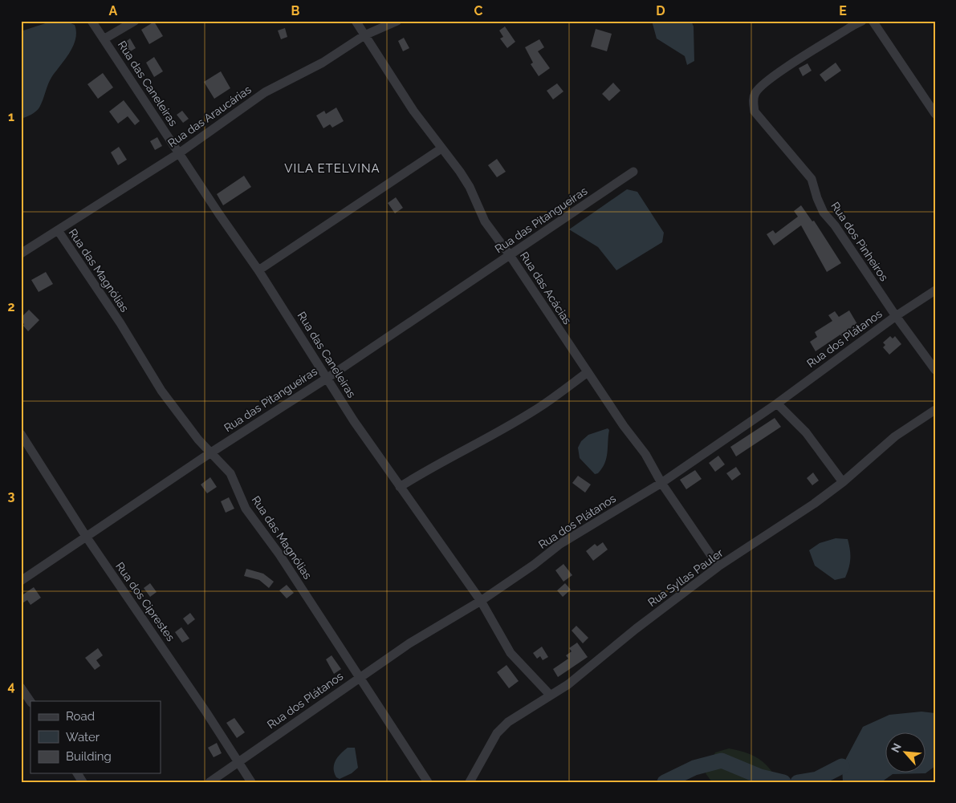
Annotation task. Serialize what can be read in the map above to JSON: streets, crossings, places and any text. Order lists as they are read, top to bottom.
{
  "streets": {
    "street": [
      "Rua das Caneleiras",
      "Rua das Araucárias",
      "Rua das Pitangueiras",
      "Rua dos Pinheiros",
      "Rua das Magnólias",
      "Rua das Acácias",
      "Rua dos Plátanos",
      "Rua Syllas Pauler",
      "Rua dos Ciprestes"
    ]
  },
  "crossings": [
    ["Rua das Caneleiras", "Rua das Araucárias"],
    ["Rua das Caneleiras", "Rua das Pitangueiras"],
    ["Rua das Caneleiras", "Rua dos Plátanos"],
    ["Rua das Caneleiras", "Rua Syllas Pauler"],
    ["Rua das Araucárias", "Rua das Magnólias"],
    ["Rua das Araucárias", "Rua das Acácias"],
    ["Rua das Pitangueiras", "Rua das Magnólias"],
    ["Rua das Pitangueiras", "Rua das Acácias"],
    ["Rua das Pitangueiras", "Rua dos Ciprestes"],
    ["Rua dos Pinheiros", "Rua dos Plátanos"],
    ["Rua das Magnólias", "Rua dos Plátanos"],
    ["Rua das Acácias", "Rua dos Plátanos"],
    ["Rua das Acácias", "Rua Syllas Pauler"],
    ["Rua dos Plátanos", "Rua dos Ciprestes"]
  ],
  "districts": ["VILA ETELVINA"],
  "legend": ["Road", "Water", "Building"],
  "north": "top left",
  "grid": {
    "columns": [
      "A",
      "B",
      "C",
      "D",
      "E"
    ],
    "rows": [
      "1",
      "2",
      "3",
      "4"
    ]
  }
}
